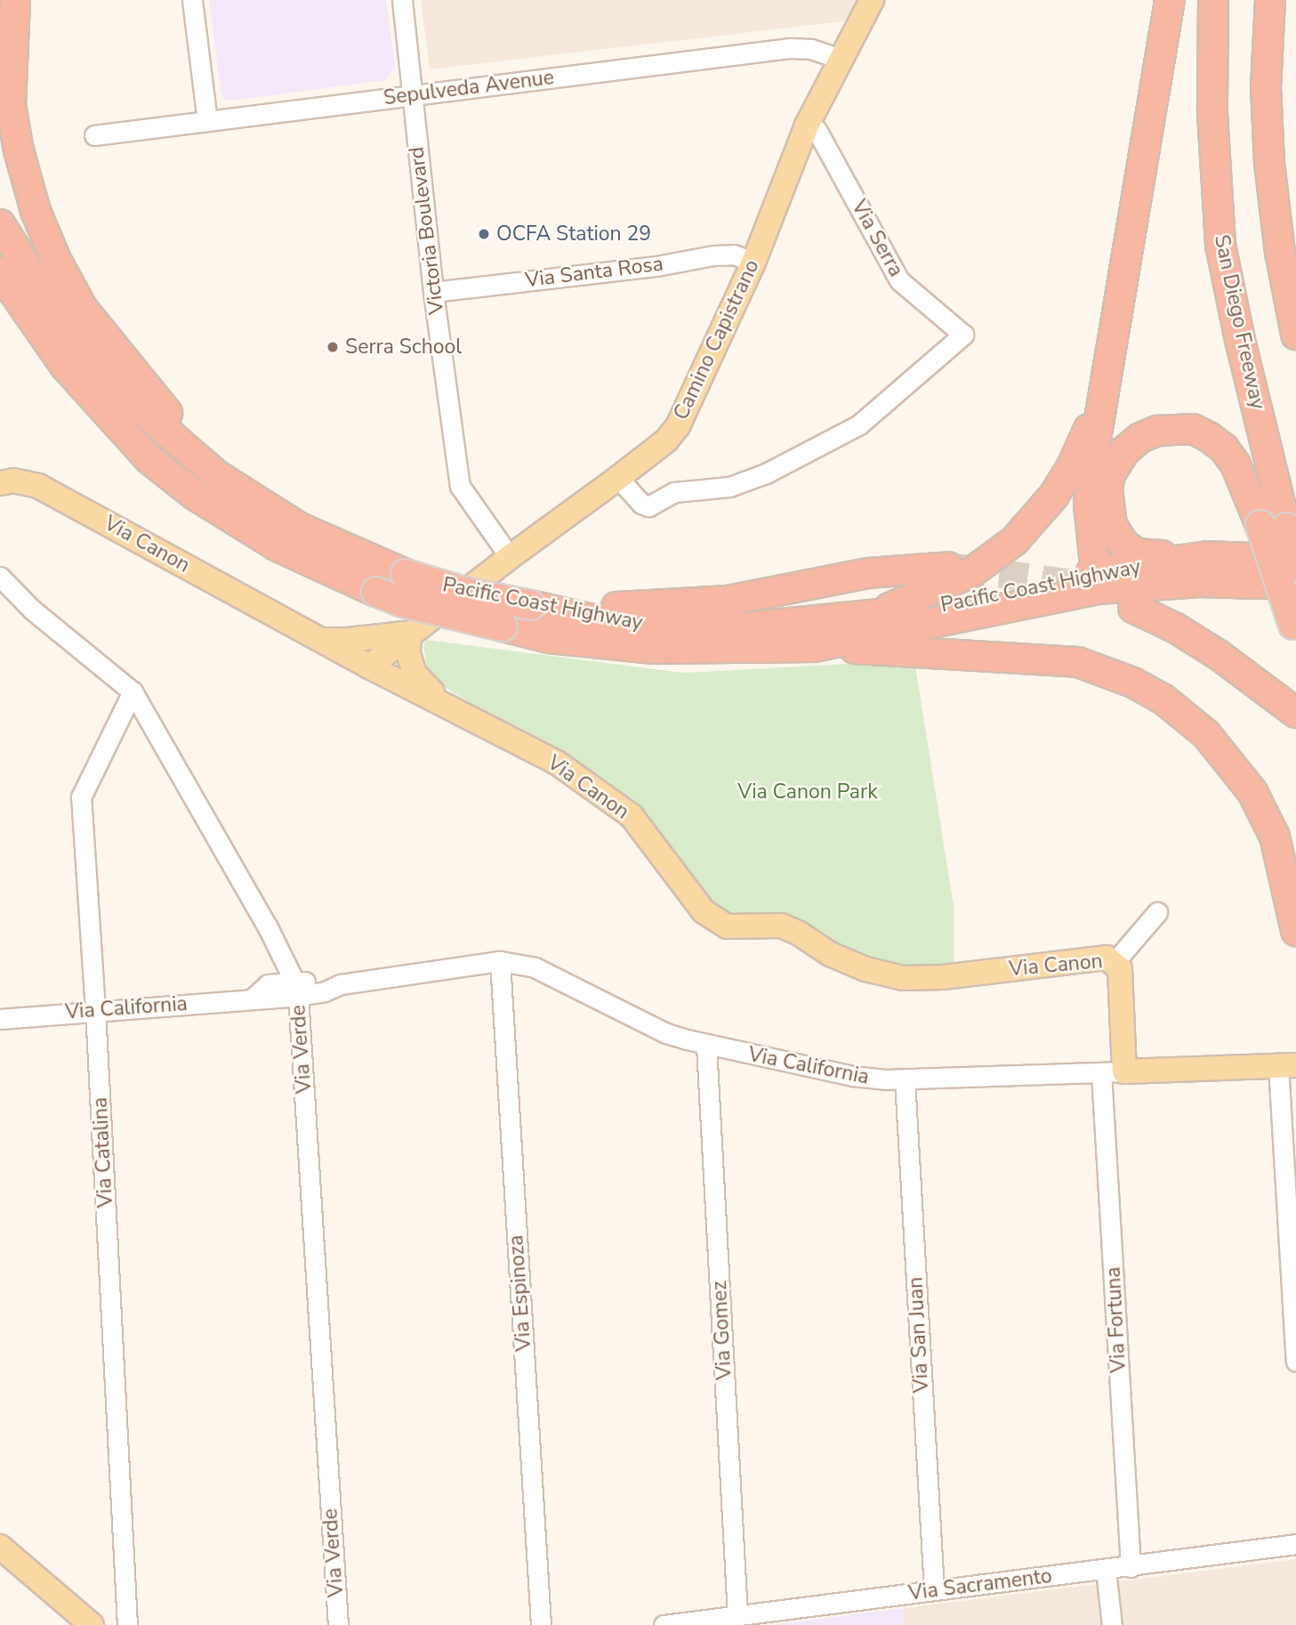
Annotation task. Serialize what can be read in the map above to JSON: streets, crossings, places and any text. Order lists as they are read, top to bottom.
{
  "streets": {
    "highway": ["San Diego Freeway", "Pacific Coast Highway"],
    "main road": ["Camino Capistrano", "Via Canon", "Via California"],
    "street": [
      "Sepulveda Avenue",
      "Victoria Boulevard",
      "Via Serra",
      "Via Santa Rosa",
      "Via Verde",
      "Via Catalina",
      "Via Espinoza",
      "Via Fortuna",
      "Via Gomez",
      "Via San Juan",
      "Via Sacramento"
    ]
  },
  "crossings": [
    ["Sepulveda Avenue", "Victoria Boulevard"],
    ["Sepulveda Avenue", "Camino Capistrano"],
    ["Victoria Boulevard", "Via Santa Rosa"],
    ["Victoria Boulevard", "Camino Capistrano"],
    ["Via Serra", "Camino Capistrano"],
    ["Via Santa Rosa", "Camino Capistrano"],
    ["Camino Capistrano", "Via Canon"],
    ["Via California", "Via Verde"],
    ["Via California", "Via Catalina"],
    ["Via California", "Via Espinoza"],
    ["Via California", "Via Fortuna"],
    ["Via California", "Via Gomez"],
    ["Via California", "Via San Juan"],
    ["Via Verde", "Via Catalina"],
    ["Via Fortuna", "Via Sacramento"],
    ["Via Gomez", "Via Sacramento"],
    ["Via San Juan", "Via Sacramento"]
  ],
  "parks": ["Via Canon Park"],
  "places": ["OCFA Station 29", "Serra School"]
}
